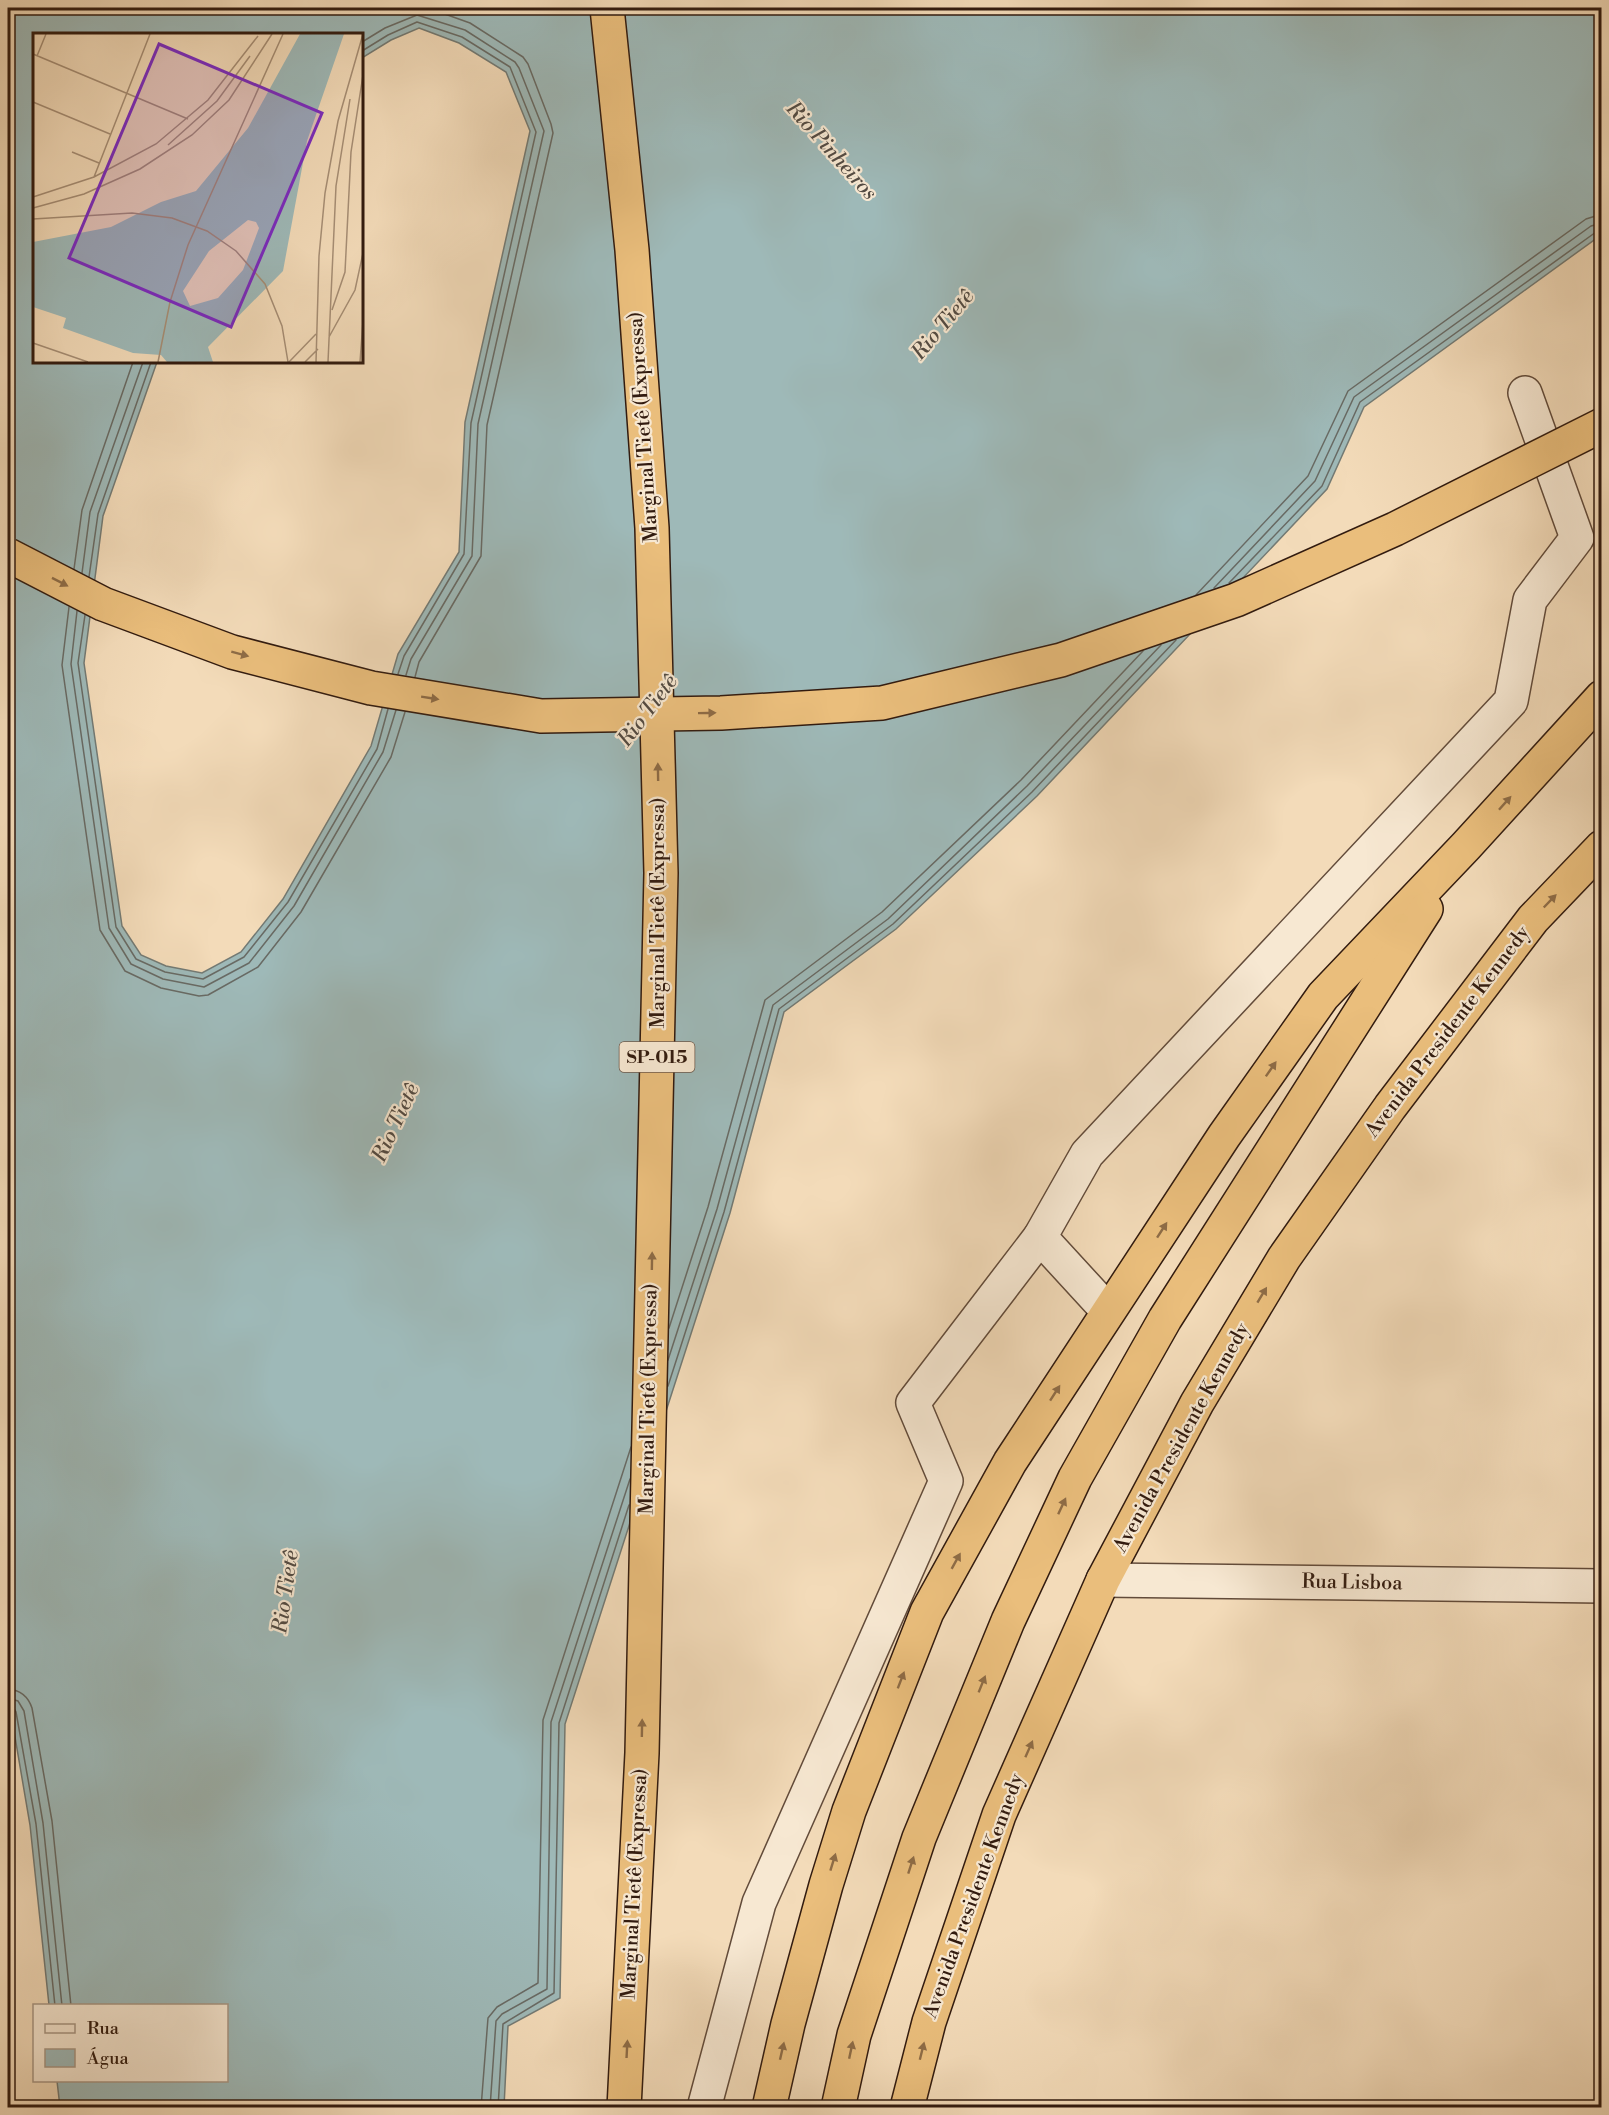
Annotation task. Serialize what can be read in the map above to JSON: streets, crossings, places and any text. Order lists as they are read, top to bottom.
{
  "streets": {
    "highway": ["Marginal Tietê (Expressa)", "Avenida Presidente Kennedy", "SP-015"],
    "street": ["Rua Lisboa"]
  },
  "crossings": [
    ["Avenida Presidente Kennedy", "Rua Lisboa"]
  ],
  "one_way": ["Marginal Tietê (Expressa)"],
  "water": ["Rio Pinheiros", "Rio Tietê"],
  "legend": ["Rua", "Água"]
}
